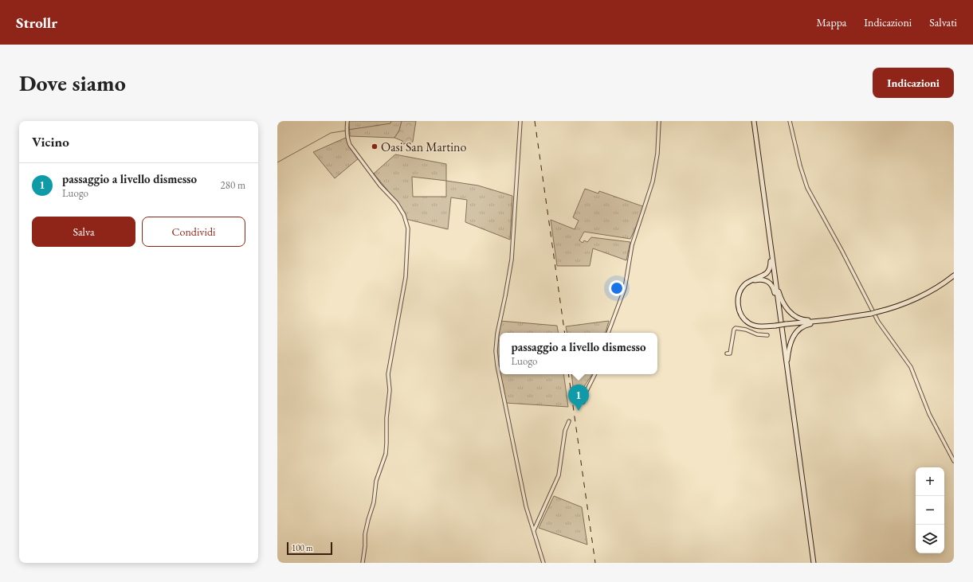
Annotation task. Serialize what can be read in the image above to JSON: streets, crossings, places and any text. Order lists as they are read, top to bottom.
{
  "places": ["Oasi San Martino"],
  "scale_bar": "100 m",
  "page": {
    "header": "Strollr",
    "nav": ["Mappa", "Indicazioni", "Salvati"],
    "buttons": [
      "Indicazioni",
      ["Salva", "Condividi"]
    ],
    "title": "Dove siamo",
    "heading": "Vicino",
    "list": [
      {
        "mark": "1",
        "name": "passaggio a livello dismesso",
        "note": "Luogo",
        "value": "280 m"
      }
    ],
    "popup": ["passaggio a livello dismesso", "Luogo"],
    "pins": "1",
    "map_buttons": ["+", "−"],
    "scale": "100 m"
  }
}
